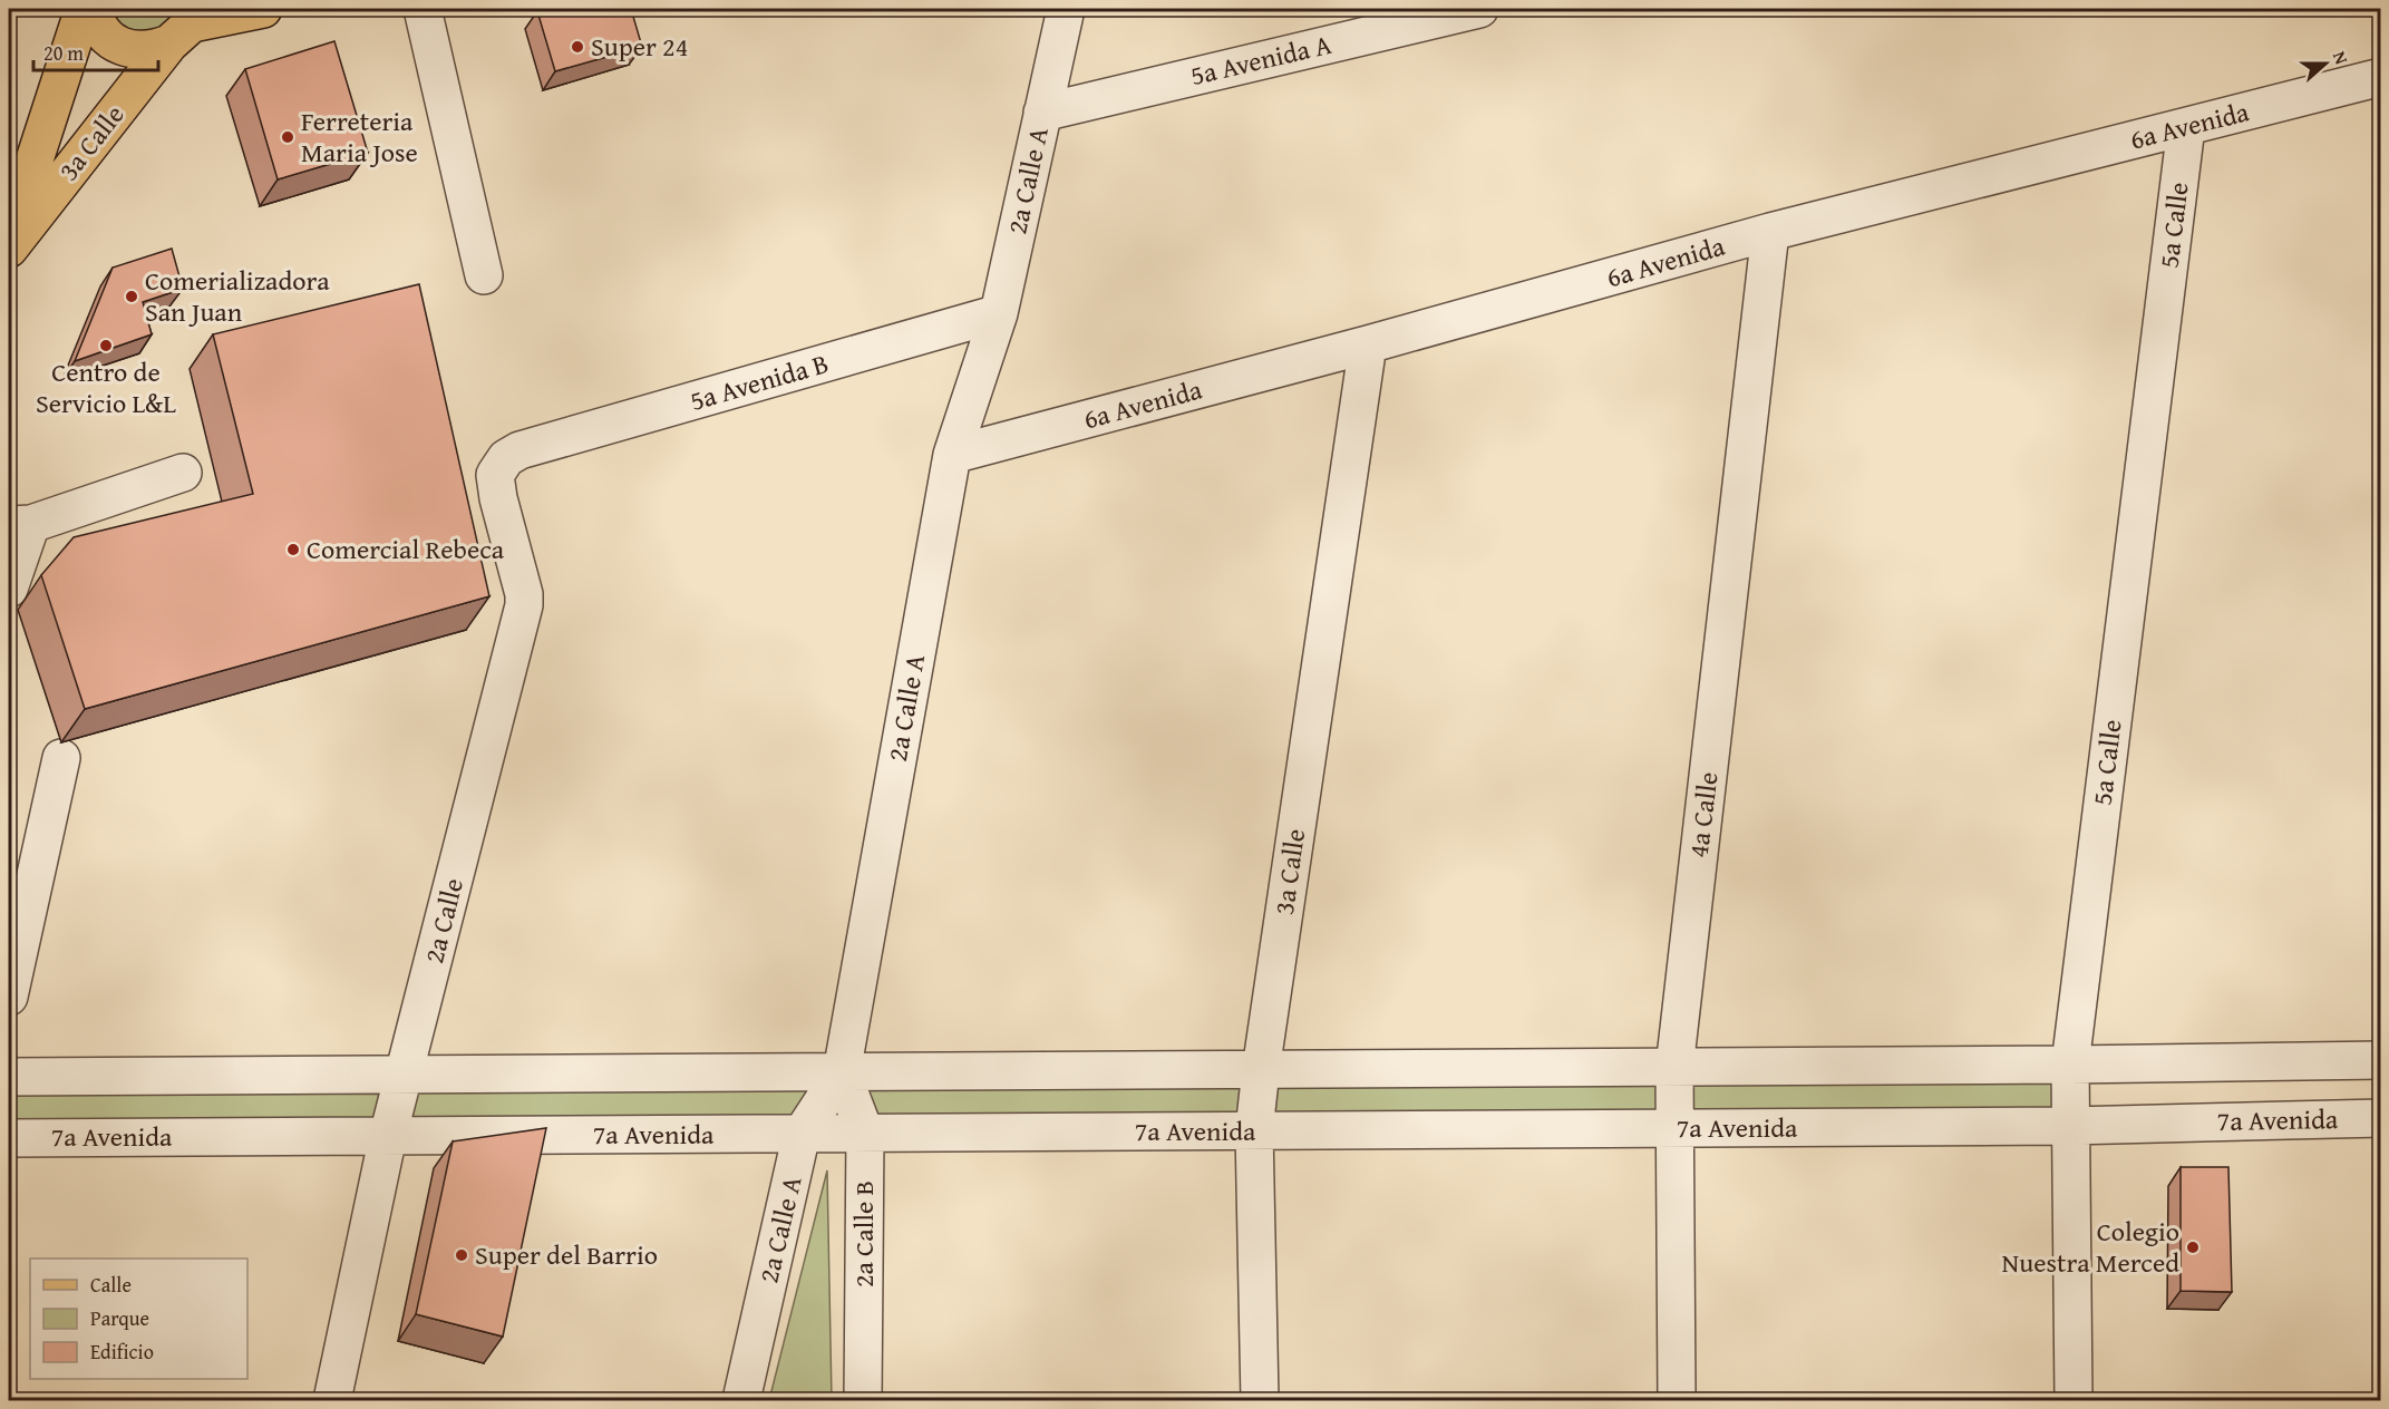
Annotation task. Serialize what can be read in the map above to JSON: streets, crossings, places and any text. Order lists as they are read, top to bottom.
{
  "streets": {
    "main road": ["3a Calle"],
    "street": [
      "5a Avenida A",
      "6a Avenida",
      "2a Calle A",
      "5a Calle",
      "5a Avenida B",
      "4a Calle",
      "2a Calle",
      "7a Avenida",
      "2a Calle B"
    ]
  },
  "crossings": [
    ["5a Avenida A", "2a Calle A"],
    ["6a Avenida", "3a Calle"],
    ["6a Avenida", "2a Calle A"],
    ["6a Avenida", "5a Calle"],
    ["6a Avenida", "4a Calle"],
    ["3a Calle", "7a Avenida"],
    ["2a Calle A", "5a Avenida B"],
    ["2a Calle A", "7a Avenida"],
    ["2a Calle A", "2a Calle B"],
    ["5a Calle", "7a Avenida"],
    ["5a Avenida B", "2a Calle"],
    ["4a Calle", "7a Avenida"],
    ["2a Calle", "7a Avenida"],
    ["7a Avenida", "2a Calle B"]
  ],
  "places": [
    "Super 24",
    "Ferreteria Maria Jose",
    "Comerializadora San Juan",
    "Centro de Servicio L&L",
    "Comercial Rebeca",
    "Colegio Nuestra Merced",
    "Super del Barrio"
  ],
  "legend": ["Calle", "Parque", "Edificio"],
  "scale_bar": "20 m",
  "north": "right"
}
